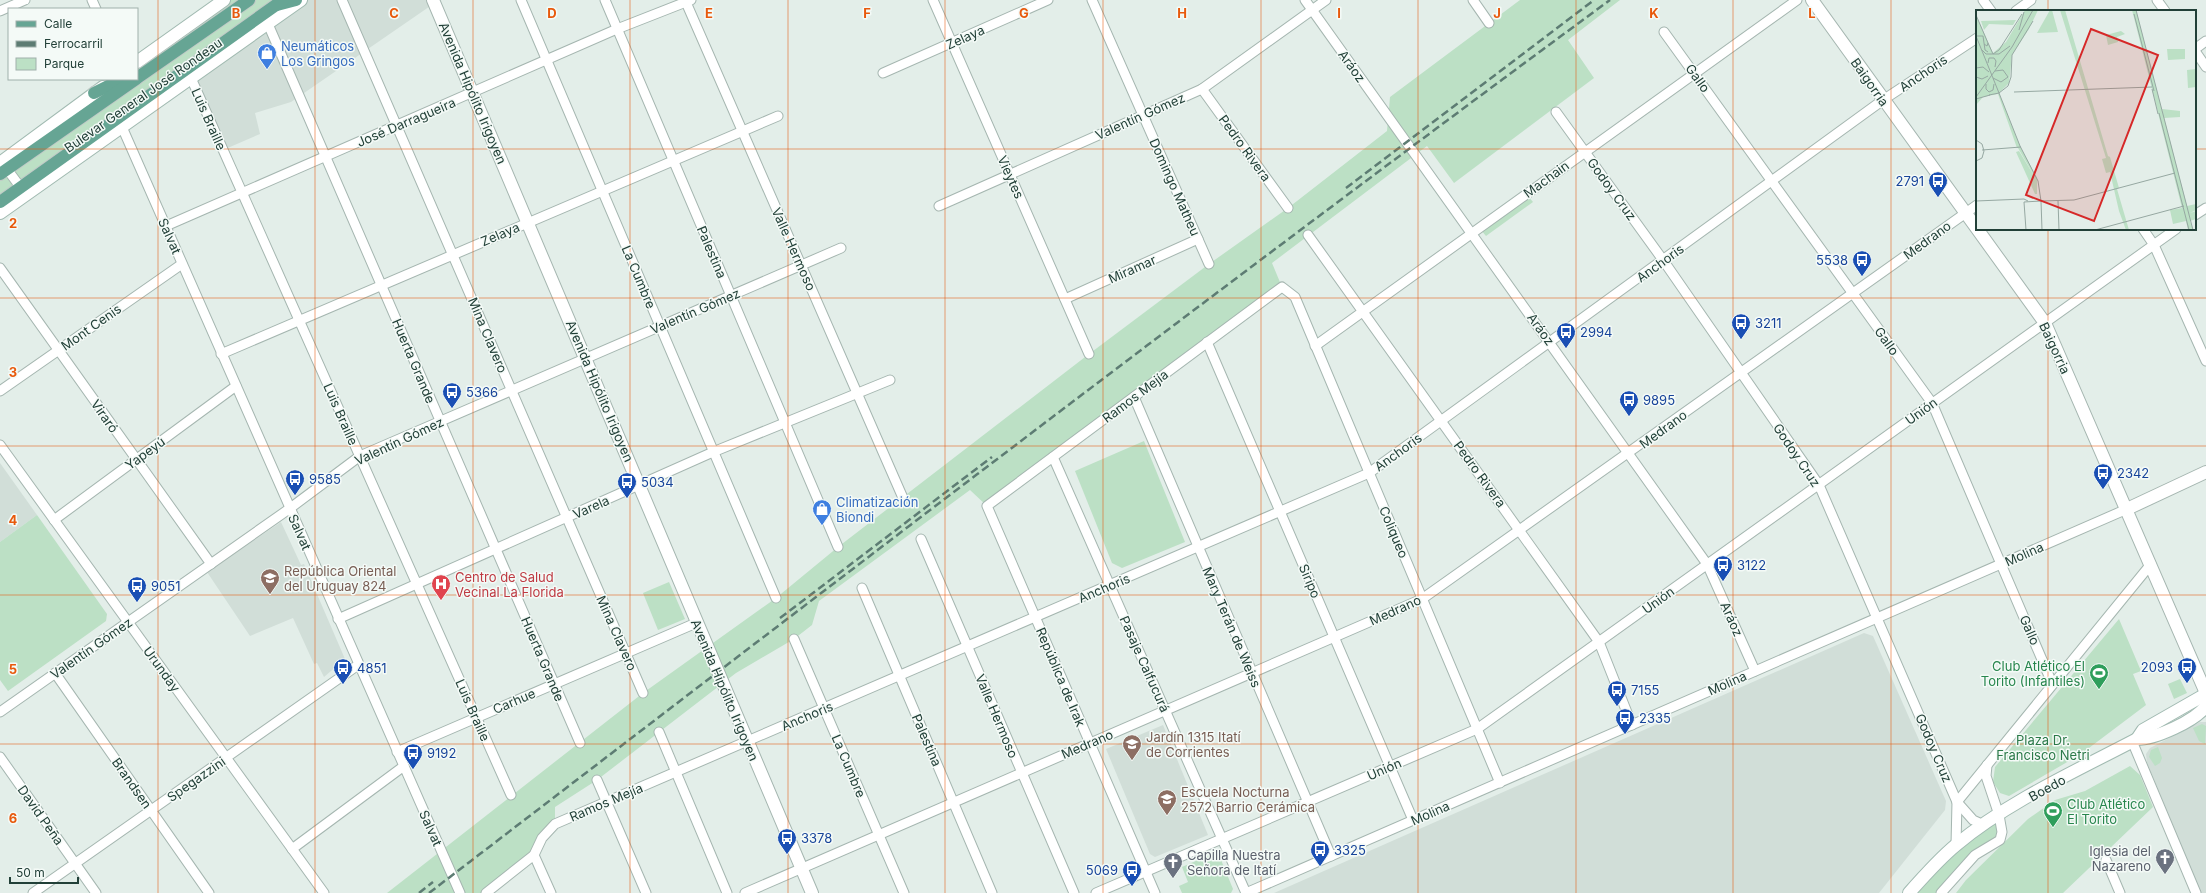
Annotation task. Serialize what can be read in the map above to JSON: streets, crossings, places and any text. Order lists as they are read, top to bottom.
{
  "streets": {
    "main road": ["Bulevar General José Rondeau"],
    "street": [
      "Zelaya",
      "Aráoz",
      "Anchoris",
      "Gallo",
      "Baigorria",
      "Avenida Hipólito Irigoyen",
      "Valentín Gómez",
      "Luis Braille",
      "José Darragueira",
      "Pedro Rivera",
      "Vieytes",
      "Machain",
      "Domingo Matheu",
      "Godoy Cruz",
      "Salvat",
      "Medrano",
      "Valle Hermoso",
      "Palestina",
      "Miramar",
      "La Cumbre",
      "Mont Cenis",
      "Mina Clavero",
      "Huerta Grande",
      "Ramos Mejía",
      "Unión",
      "Viraró",
      "Yapeyú",
      "Varela",
      "Coliqueo",
      "Molina",
      "Siripo",
      "Mary Terán de Weiss",
      "Pasaje Calfucurá",
      "Urunday",
      "República de Irak",
      "Carhue",
      "Spegazzini",
      "Brandsen",
      "Boedo",
      "David Peña"
    ]
  },
  "crossings": [
    ["Zelaya", "Avenida Hipólito Irigoyen"],
    ["Zelaya", "Luis Braille"],
    ["Zelaya", "Vieytes"],
    ["Zelaya", "Salvat"],
    ["Zelaya", "Valle Hermoso"],
    ["Zelaya", "Palestina"],
    ["Zelaya", "La Cumbre"],
    ["Zelaya", "Mina Clavero"],
    ["Zelaya", "Huerta Grande"],
    ["Aráoz", "Anchoris"],
    ["Aráoz", "Valentín Gómez"],
    ["Aráoz", "Machain"],
    ["Aráoz", "Medrano"],
    ["Aráoz", "Unión"],
    ["Aráoz", "Molina"],
    ["Anchoris", "Gallo"],
    ["Anchoris", "Baigorria"],
    ["Anchoris", "Avenida Hipólito Irigoyen"],
    ["Anchoris", "Pedro Rivera"],
    ["Anchoris", "Godoy Cruz"],
    ["Anchoris", "Valle Hermoso"],
    ["Anchoris", "Palestina"],
    ["Anchoris", "La Cumbre"],
    ["Anchoris", "Ramos Mejía"],
    ["Anchoris", "Coliqueo"],
    ["Anchoris", "Siripo"],
    ["Anchoris", "Mary Terán de Weiss"],
    ["Anchoris", "Pasaje Calfucurá"],
    ["Anchoris", "República de Irak"],
    ["Gallo", "Machain"],
    ["Gallo", "Medrano"],
    ["Gallo", "Unión"],
    ["Gallo", "Molina"],
    ["Baigorria", "Medrano"],
    ["Baigorria", "Unión"],
    ["Baigorria", "Molina"],
    ["Baigorria", "Boedo"],
    ["Avenida Hipólito Irigoyen", "Valentín Gómez"],
    ["Avenida Hipólito Irigoyen", "José Darragueira"],
    ["Avenida Hipólito Irigoyen", "Medrano"],
    ["Avenida Hipólito Irigoyen", "Ramos Mejía"],
    ["Avenida Hipólito Irigoyen", "Varela"],
    ["Avenida Hipólito Irigoyen", "Carhue"],
    ["Bulevar General José Rondeau", "Luis Braille"],
    ["Bulevar General José Rondeau", "Salvat"],
    ["Bulevar General José Rondeau", "Huerta Grande"],
    ["Valentín Gómez", "Luis Braille"],
    ["Valentín Gómez", "Pedro Rivera"],
    ["Valentín Gómez", "Vieytes"],
    ["Valentín Gómez", "Domingo Matheu"],
    ["Valentín Gómez", "Salvat"],
    ["Valentín Gómez", "Valle Hermoso"],
    ["Valentín Gómez", "Palestina"],
    ["Valentín Gómez", "La Cumbre"],
    ["Valentín Gómez", "Mina Clavero"],
    ["Valentín Gómez", "Huerta Grande"],
    ["Valentín Gómez", "Viraró"],
    ["Valentín Gómez", "Urunday"],
    ["Valentín Gómez", "Brandsen"],
    ["Luis Braille", "José Darragueira"],
    ["Luis Braille", "Varela"],
    ["Luis Braille", "Carhue"],
    ["José Darragueira", "Salvat"],
    ["José Darragueira", "Valle Hermoso"],
    ["José Darragueira", "Palestina"],
    ["José Darragueira", "La Cumbre"],
    ["José Darragueira", "Mina Clavero"],
    ["José Darragueira", "Huerta Grande"],
    ["Pedro Rivera", "Machain"],
    ["Pedro Rivera", "Medrano"],
    ["Pedro Rivera", "Unión"],
    ["Pedro Rivera", "Molina"],
    ["Vieytes", "Miramar"],
    ["Machain", "Godoy Cruz"],
    ["Machain", "Coliqueo"],
    ["Domingo Matheu", "Miramar"],
    ["Godoy Cruz", "Medrano"],
    ["Godoy Cruz", "Unión"],
    ["Godoy Cruz", "Molina"],
    ["Godoy Cruz", "Boedo"],
    ["Salvat", "Mont Cenis"],
    ["Salvat", "Yapeyú"],
    ["Salvat", "Varela"],
    ["Salvat", "Carhue"],
    ["Salvat", "Spegazzini"],
    ["Medrano", "Valle Hermoso"],
    ["Medrano", "Palestina"],
    ["Medrano", "La Cumbre"],
    ["Medrano", "Coliqueo"],
    ["Medrano", "Siripo"],
    ["Medrano", "Mary Terán de Weiss"],
    ["Medrano", "Pasaje Calfucurá"],
    ["Medrano", "República de Irak"],
    ["Valle Hermoso", "Varela"],
    ["Palestina", "Varela"],
    ["La Cumbre", "Varela"],
    ["Mont Cenis", "Viraró"],
    ["Mina Clavero", "Varela"],
    ["Mina Clavero", "Carhue"],
    ["Huerta Grande", "Varela"],
    ["Huerta Grande", "Carhue"],
    ["Ramos Mejía", "Coliqueo"],
    ["Ramos Mejía", "Siripo"],
    ["Ramos Mejía", "Mary Terán de Weiss"],
    ["Ramos Mejía", "Pasaje Calfucurá"],
    ["Ramos Mejía", "República de Irak"],
    ["Unión", "Coliqueo"],
    ["Unión", "Siripo"],
    ["Unión", "Mary Terán de Weiss"],
    ["Unión", "Pasaje Calfucurá"],
    ["Unión", "República de Irak"],
    ["Viraró", "Yapeyú"],
    ["Yapeyú", "Urunday"],
    ["Coliqueo", "Molina"],
    ["Molina", "Siripo"],
    ["Molina", "Mary Terán de Weiss"],
    ["Molina", "Pasaje Calfucurá"],
    ["Urunday", "Spegazzini"],
    ["Spegazzini", "Brandsen"],
    ["Spegazzini", "David Peña"]
  ],
  "parks": ["Plaza Dr. Francisco Netri"],
  "places": {
    "shop": ["Neumáticos Los Gringos", "Climatización Biondi"],
    "bus stop": [
      "2791",
      "5538",
      "3211",
      "2994",
      "5366",
      "9895",
      "2342",
      "9585",
      "5034",
      "3122",
      "9051",
      "2093",
      "4851",
      "7155",
      "2335",
      "9192",
      "3378",
      "3325",
      "5069"
    ],
    "school or university": ["República Oriental del Uruguay 824", "Jardín 1315 Itatí de Corrientes", "Escuela Nocturna 2572 Barrio Cerámica"],
    "hospital": ["Centro de Salud Vecinal La Florida"],
    "sports": ["Club Atlético El Torito (Infantiles)", "Club Atlético El Torito"],
    "church": ["Iglesia del Nazareno", "Capilla Nuestra Señora de Itatí"]
  },
  "legend": ["Calle", "Ferrocarril", "Parque"],
  "scale_bar": "50 m",
  "grid": {
    "columns": [
      "B",
      "C",
      "D",
      "E",
      "F",
      "G",
      "H",
      "I",
      "J",
      "K",
      "L"
    ],
    "rows": [
      "2",
      "3",
      "4",
      "5",
      "6"
    ]
  }
}
